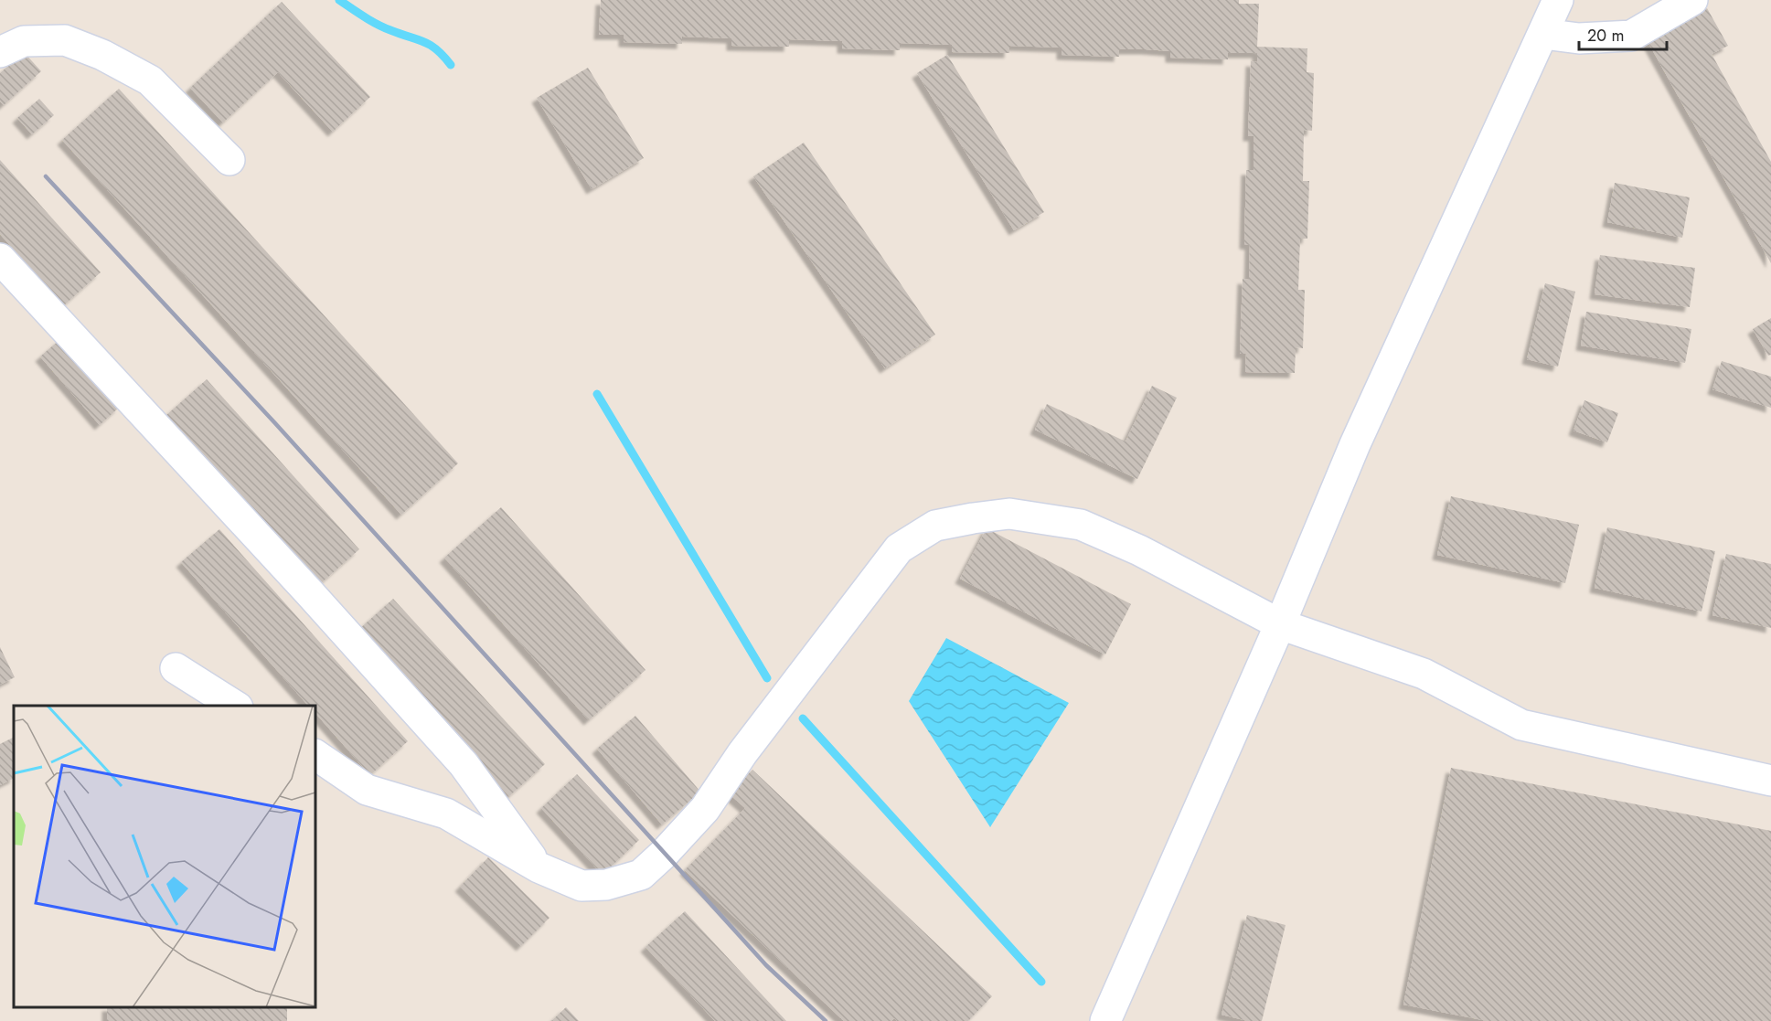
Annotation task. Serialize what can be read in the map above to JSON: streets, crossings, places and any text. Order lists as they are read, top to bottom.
{
  "scale_bar": "20 m"
}
